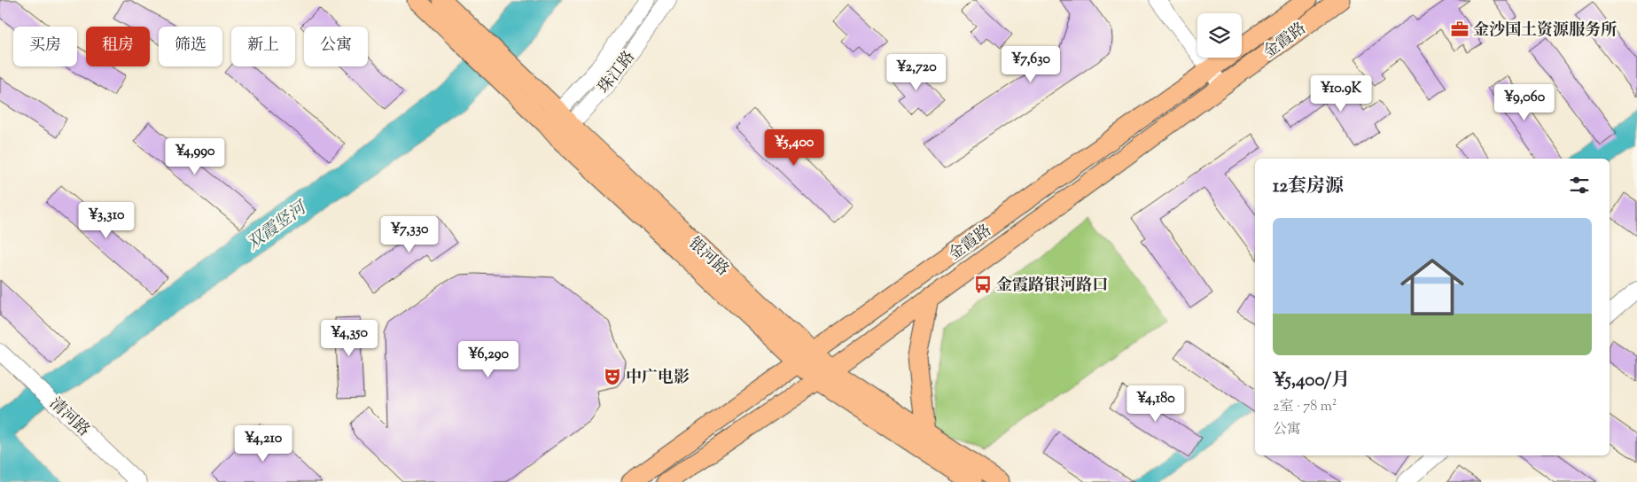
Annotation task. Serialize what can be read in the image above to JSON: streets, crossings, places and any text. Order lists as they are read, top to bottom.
{
  "streets": {
    "main road": ["金霞路", "银河路"],
    "street": ["珠江路", "清河路"]
  },
  "crossings": [
    ["金霞路", "银河路"],
    ["珠江路", "银河路"]
  ],
  "water": ["双霞竖河"],
  "places": {
    "office": ["金沙国土资源服务所"],
    "bus stop": ["金霞路银河路口"],
    "theatre": ["中广电影"]
  },
  "page": {
    "chip": [
      "买房",
      "租房",
      "筛选",
      "新上",
      "公寓"
    ],
    "price": [
      "¥7,630",
      "¥2,720",
      "¥10.9K",
      "¥9,060",
      "¥5,400",
      "¥4,990",
      "¥3,310",
      "¥7,330",
      "¥4,350",
      "¥6,290",
      "¥4,180",
      "¥4,210"
    ],
    "heading": "12套房源",
    "list": [
      {
        "name": "¥5,400/月",
        "note": "2室 · 78 m² · 公寓"
      }
    ]
  }
}
